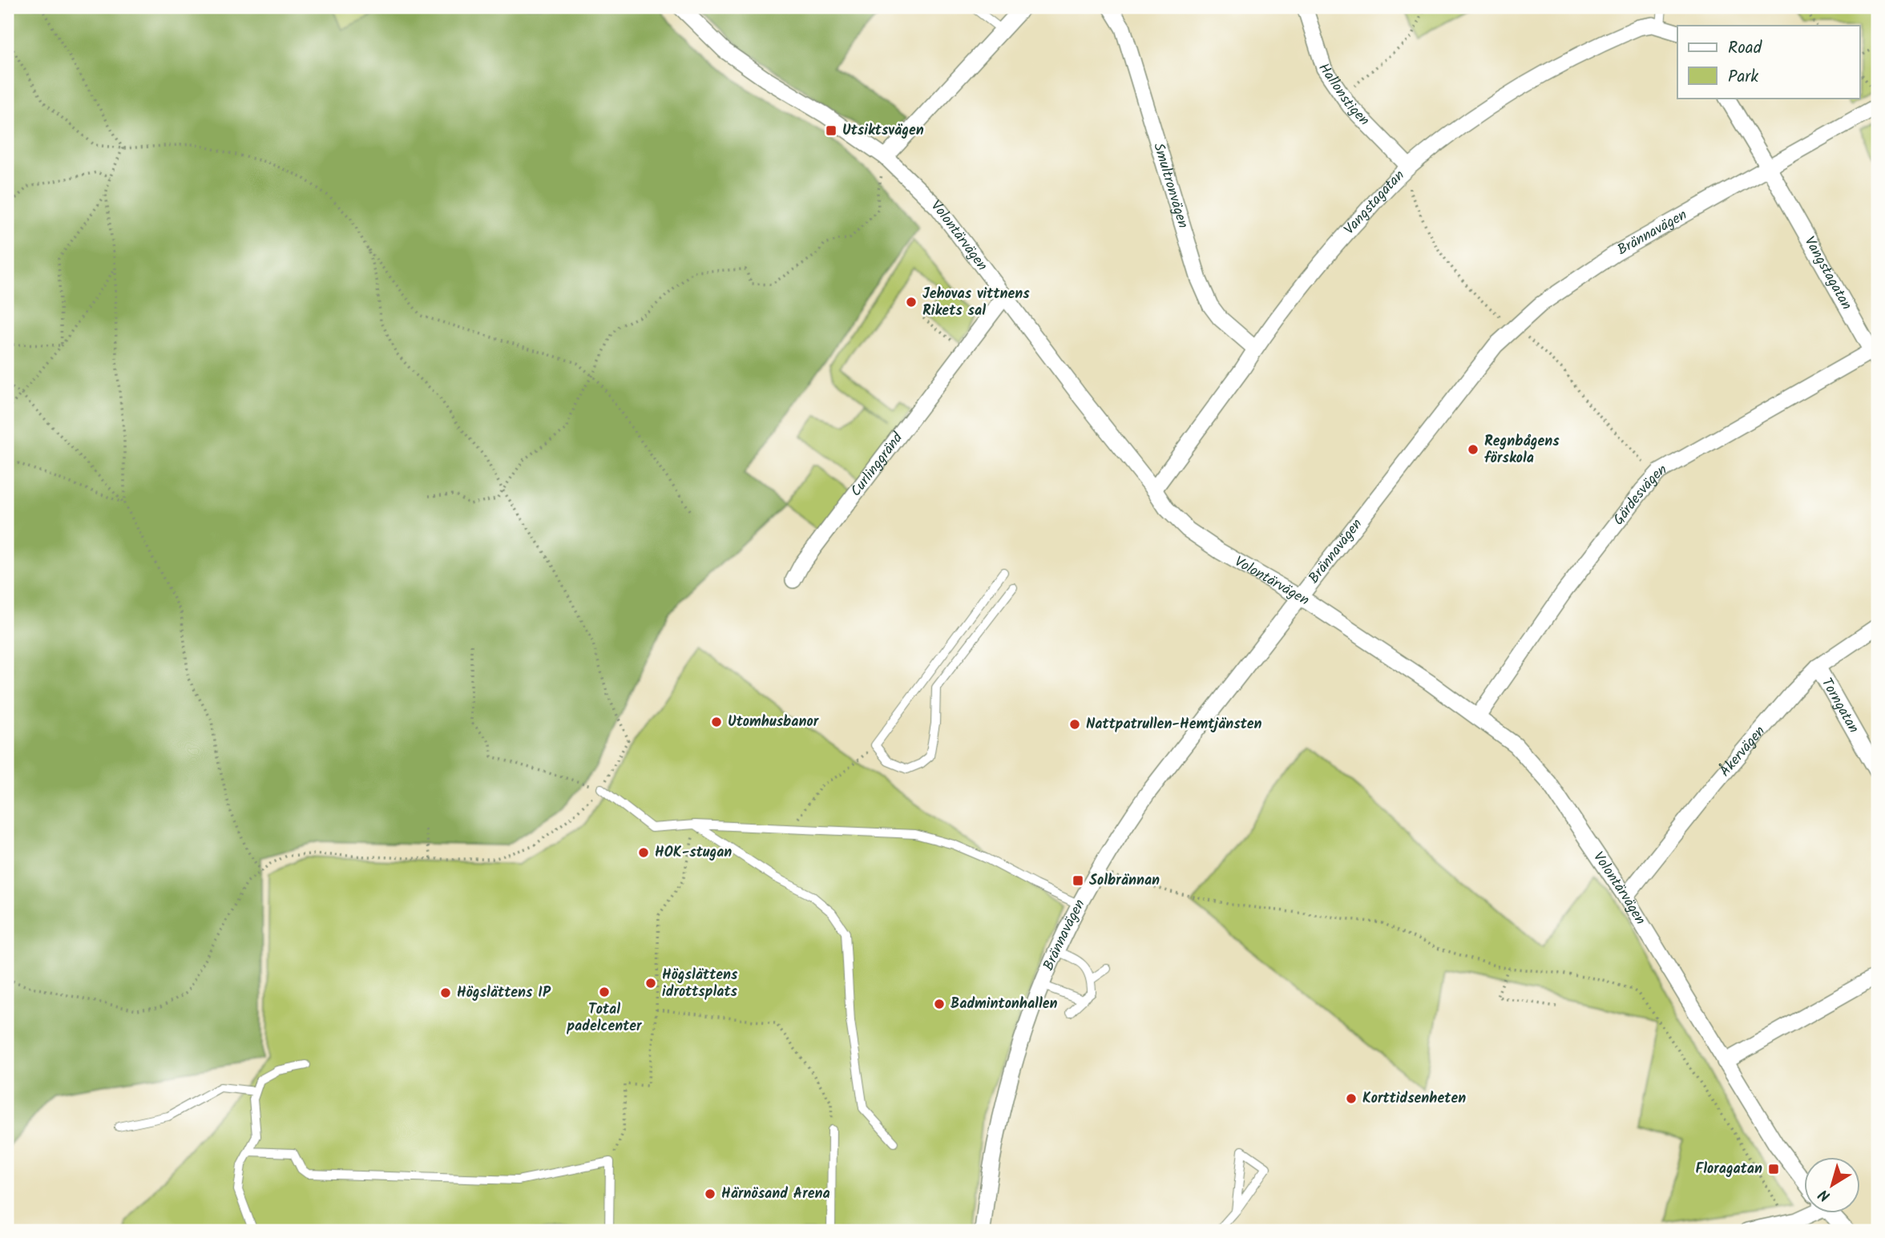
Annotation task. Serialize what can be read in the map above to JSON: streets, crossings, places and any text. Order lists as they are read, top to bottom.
{
  "streets": {
    "street": [
      "Hallonstigen",
      "Smultronvägen",
      "Vangstagatan",
      "Brännavägen",
      "Volontärvägen",
      "Curlinggränd",
      "Gärdesvägen",
      "Torngatan",
      "Åkervägen"
    ]
  },
  "crossings": [
    ["Hallonstigen", "Vangstagatan"],
    ["Smultronvägen", "Vangstagatan"],
    ["Vangstagatan", "Brännavägen"],
    ["Vangstagatan", "Volontärvägen"],
    ["Vangstagatan", "Gärdesvägen"],
    ["Brännavägen", "Volontärvägen"],
    ["Volontärvägen", "Curlinggränd"],
    ["Volontärvägen", "Gärdesvägen"],
    ["Volontärvägen", "Åkervägen"],
    ["Torngatan", "Åkervägen"]
  ],
  "places": {
    "transit": ["Utsiktsvägen", "Solbrännan", "Floragatan"],
    "other": [
      "Jehovas vittnens Rikets sal",
      "Regnbågens förskola",
      "Utomhusbanor",
      "Nattpatrullen-Hemtjänsten",
      "HOK-stugan",
      "Högslättens idrottsplats",
      "Total padelcenter",
      "Högslättens IP",
      "Badmintonhallen",
      "Korttidsenheten",
      "Härnösand Arena"
    ]
  },
  "legend": ["Road", "Park"],
  "north": "bottom left"
}
